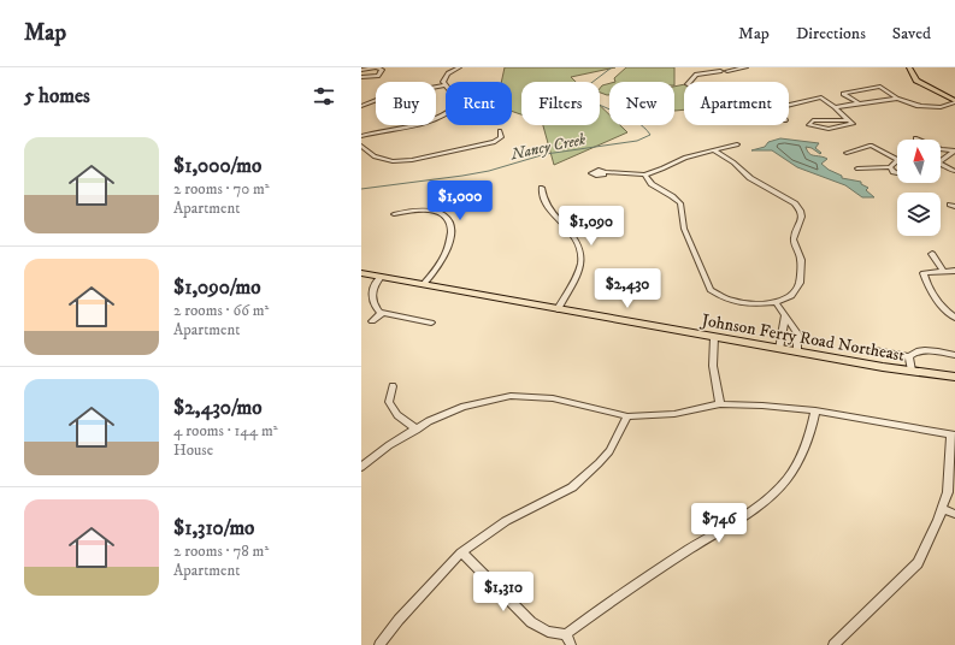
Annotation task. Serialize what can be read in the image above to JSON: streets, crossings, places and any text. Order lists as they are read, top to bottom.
{
  "streets": {
    "main road": ["Johnson Ferry Road Northeast"]
  },
  "water": ["Nancy Creek"],
  "north": "top",
  "page": {
    "header": "Map",
    "nav": ["Map", "Directions", "Saved"],
    "heading": "5 homes",
    "chip": [
      "Buy",
      "Rent",
      "Filters",
      "New",
      "Apartment"
    ],
    "list": [
      {
        "name": "$1,000/mo",
        "note": "2 rooms · 70 m² · Apartment"
      },
      {
        "name": "$1,090/mo",
        "note": "2 rooms · 66 m² · Apartment"
      },
      {
        "name": "$2,430/mo",
        "note": "4 rooms · 144 m² · House"
      },
      {
        "name": "$1,310/mo",
        "note": "2 rooms · 78 m² · Apartment"
      }
    ],
    "price": [
      "$1,000",
      "$1,090",
      "$2,430",
      "$746",
      "$1,310"
    ]
  }
}
